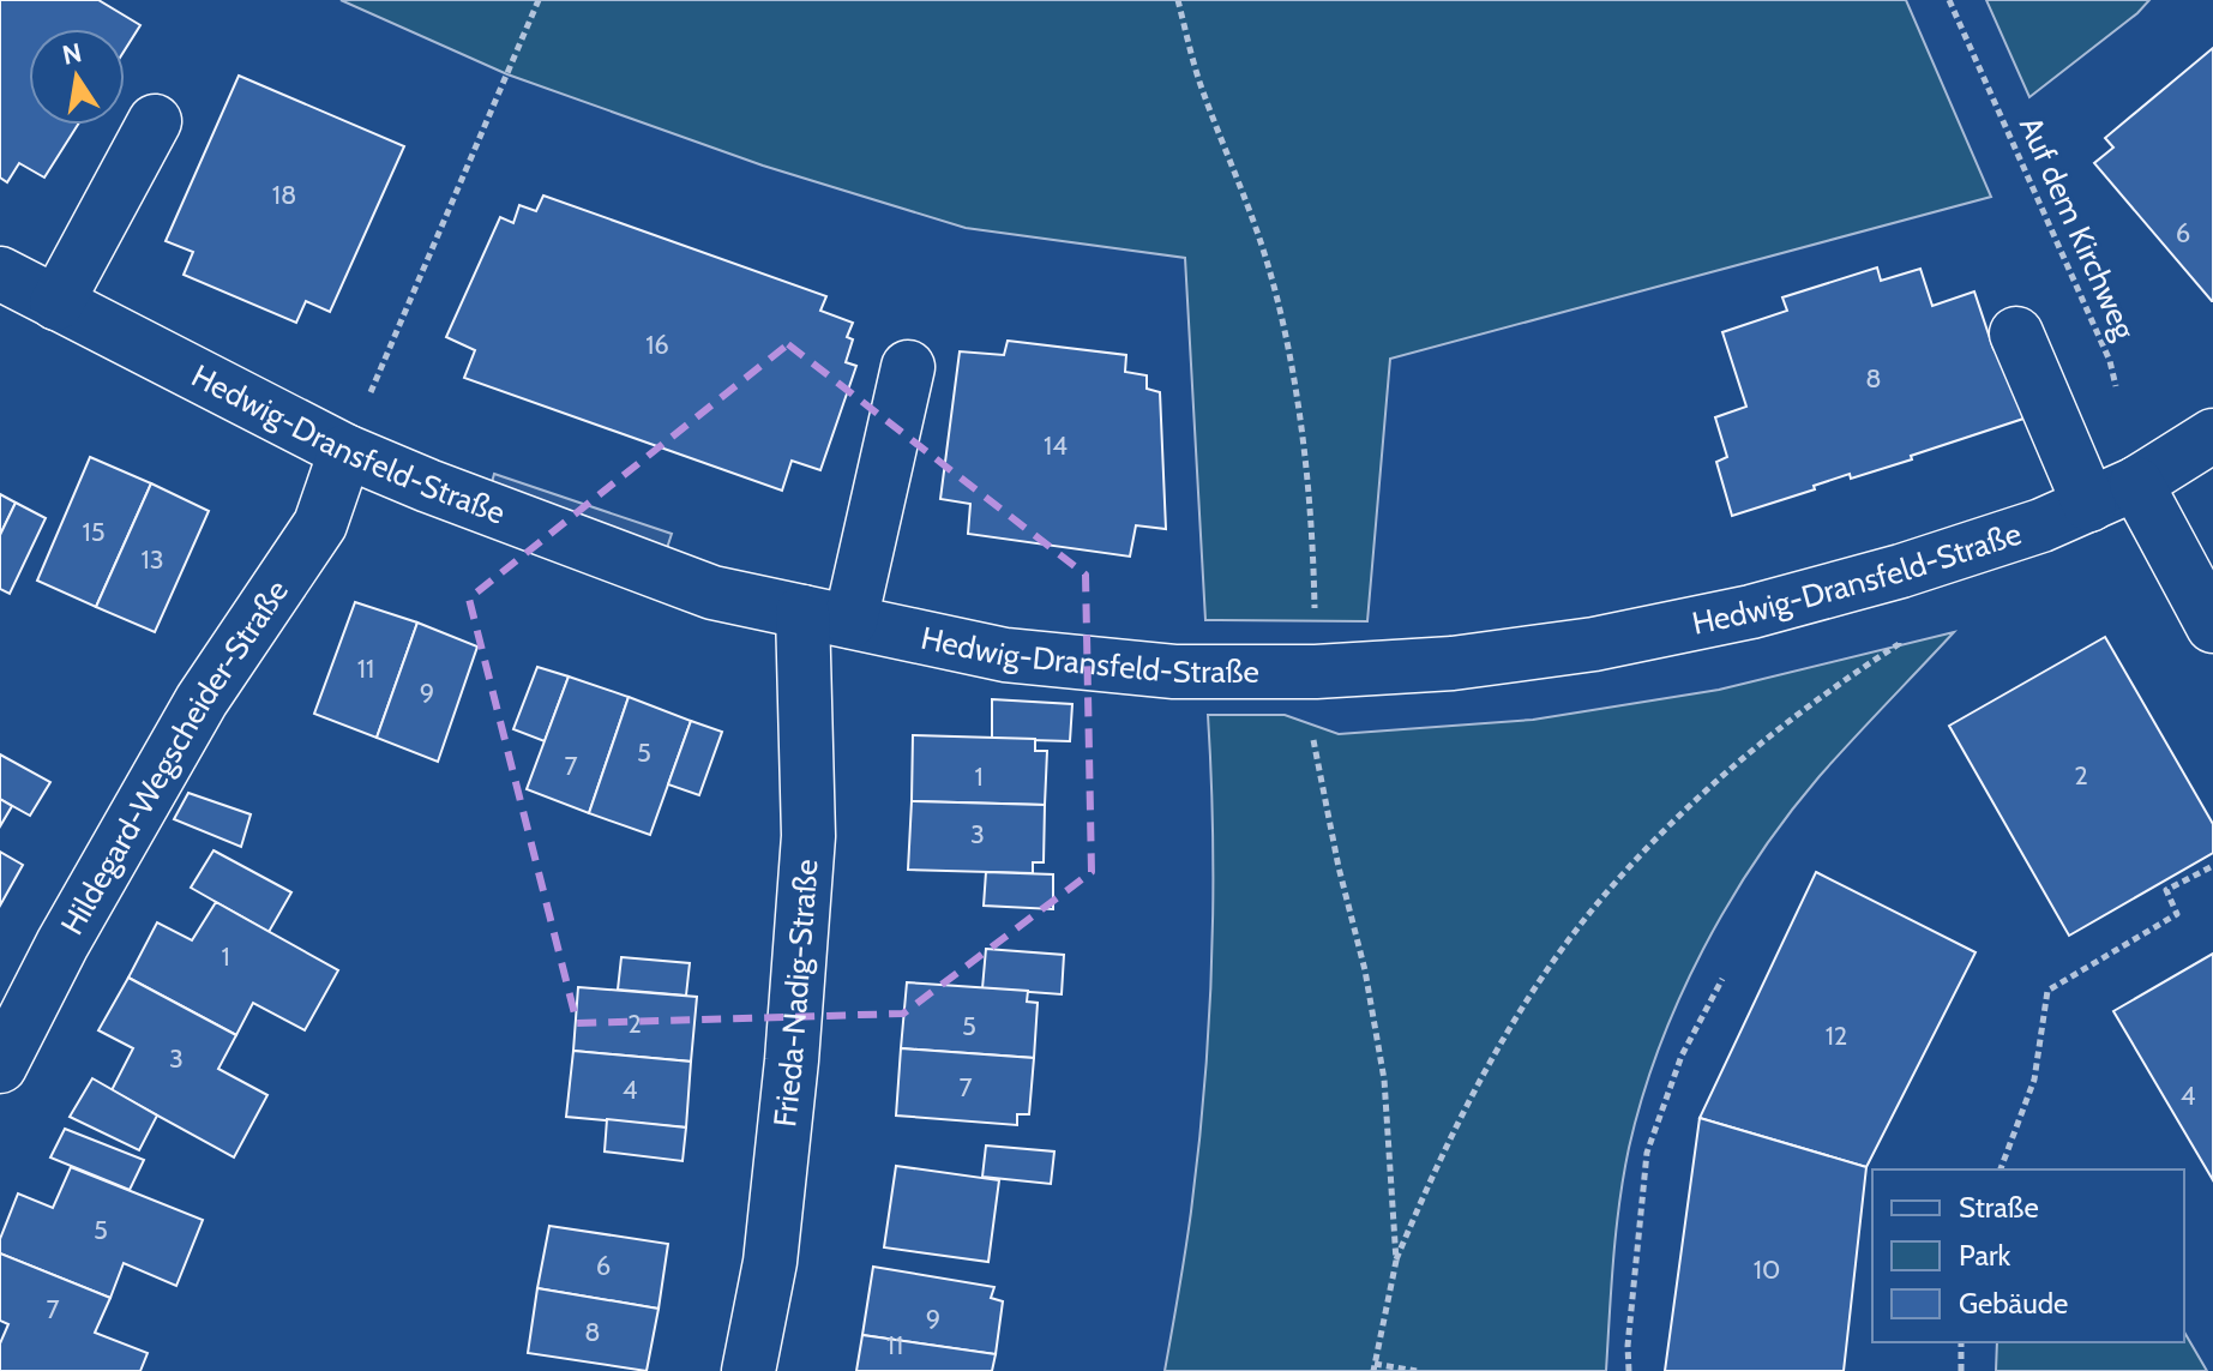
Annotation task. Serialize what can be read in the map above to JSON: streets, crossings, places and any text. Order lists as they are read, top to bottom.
{
  "streets": {
    "street": ["Hedwig-Dransfeld-Straße", "Hildegard-Wegscheider-Straße", "Frieda-Nadig-Straße"],
    "path": ["Auf dem Kirchweg"]
  },
  "crossings": [
    ["Auf dem Kirchweg", "Hedwig-Dransfeld-Straße"],
    ["Hedwig-Dransfeld-Straße", "Hildegard-Wegscheider-Straße"],
    ["Hedwig-Dransfeld-Straße", "Frieda-Nadig-Straße"]
  ],
  "house_numbers": [
    "18",
    "6",
    "16",
    "8",
    "14",
    "15",
    "13",
    "11",
    "9",
    "5",
    "7",
    "2",
    "1",
    "3",
    "1",
    "2",
    "5",
    "12",
    "3",
    "7",
    "4",
    "4",
    "5",
    "6",
    "10",
    "7",
    "9",
    "8",
    "11"
  ],
  "legend": ["Straße", "Park", "Gebäude"],
  "north": "top"
}
